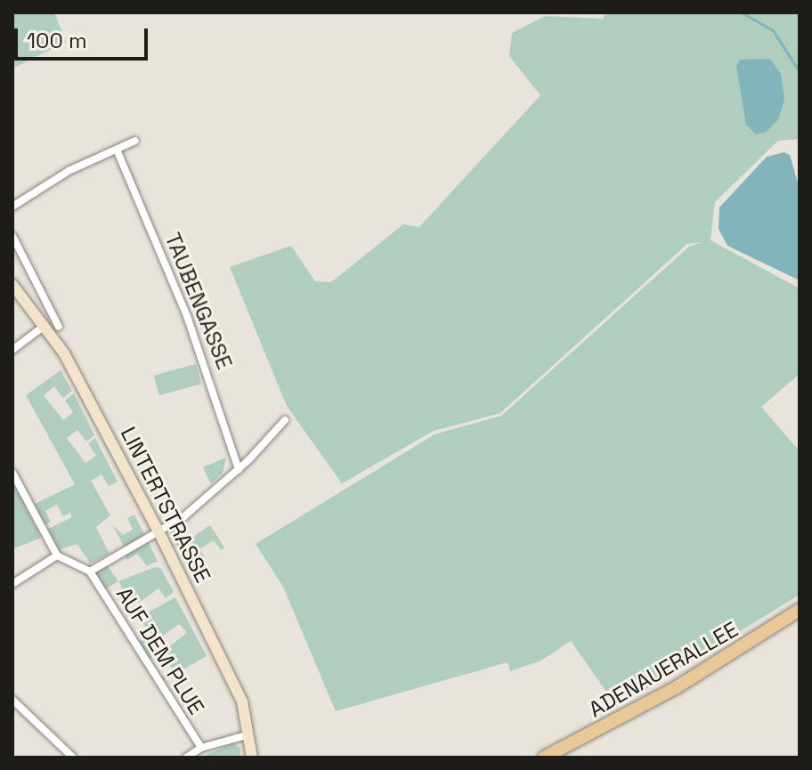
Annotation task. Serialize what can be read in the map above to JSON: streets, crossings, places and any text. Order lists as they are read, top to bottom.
{
  "streets": {
    "main road": ["LINTERTSTRASSE", "ADENAUERALLEE"],
    "street": ["TAUBENGASSE", "AUF DEM PLUE"]
  },
  "scale_bar": "100 m"
}
